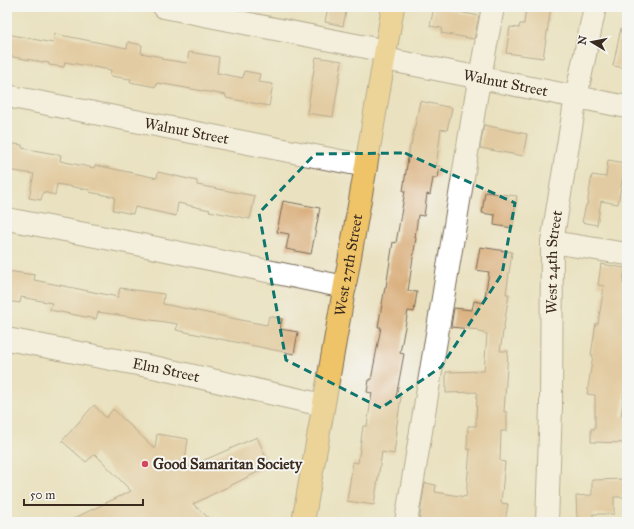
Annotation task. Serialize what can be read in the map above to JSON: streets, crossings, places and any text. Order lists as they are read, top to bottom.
{
  "streets": {
    "main road": ["West 27th Street"],
    "street": ["Walnut Street", "West 24th Street", "Elm Street"]
  },
  "crossings": [
    ["Walnut Street", "West 24th Street"],
    ["Walnut Street", "West 27th Street"],
    ["West 27th Street", "Elm Street"]
  ],
  "places": ["Good Samaritan Society"],
  "scale_bar": "50 m",
  "north": "left"
}
